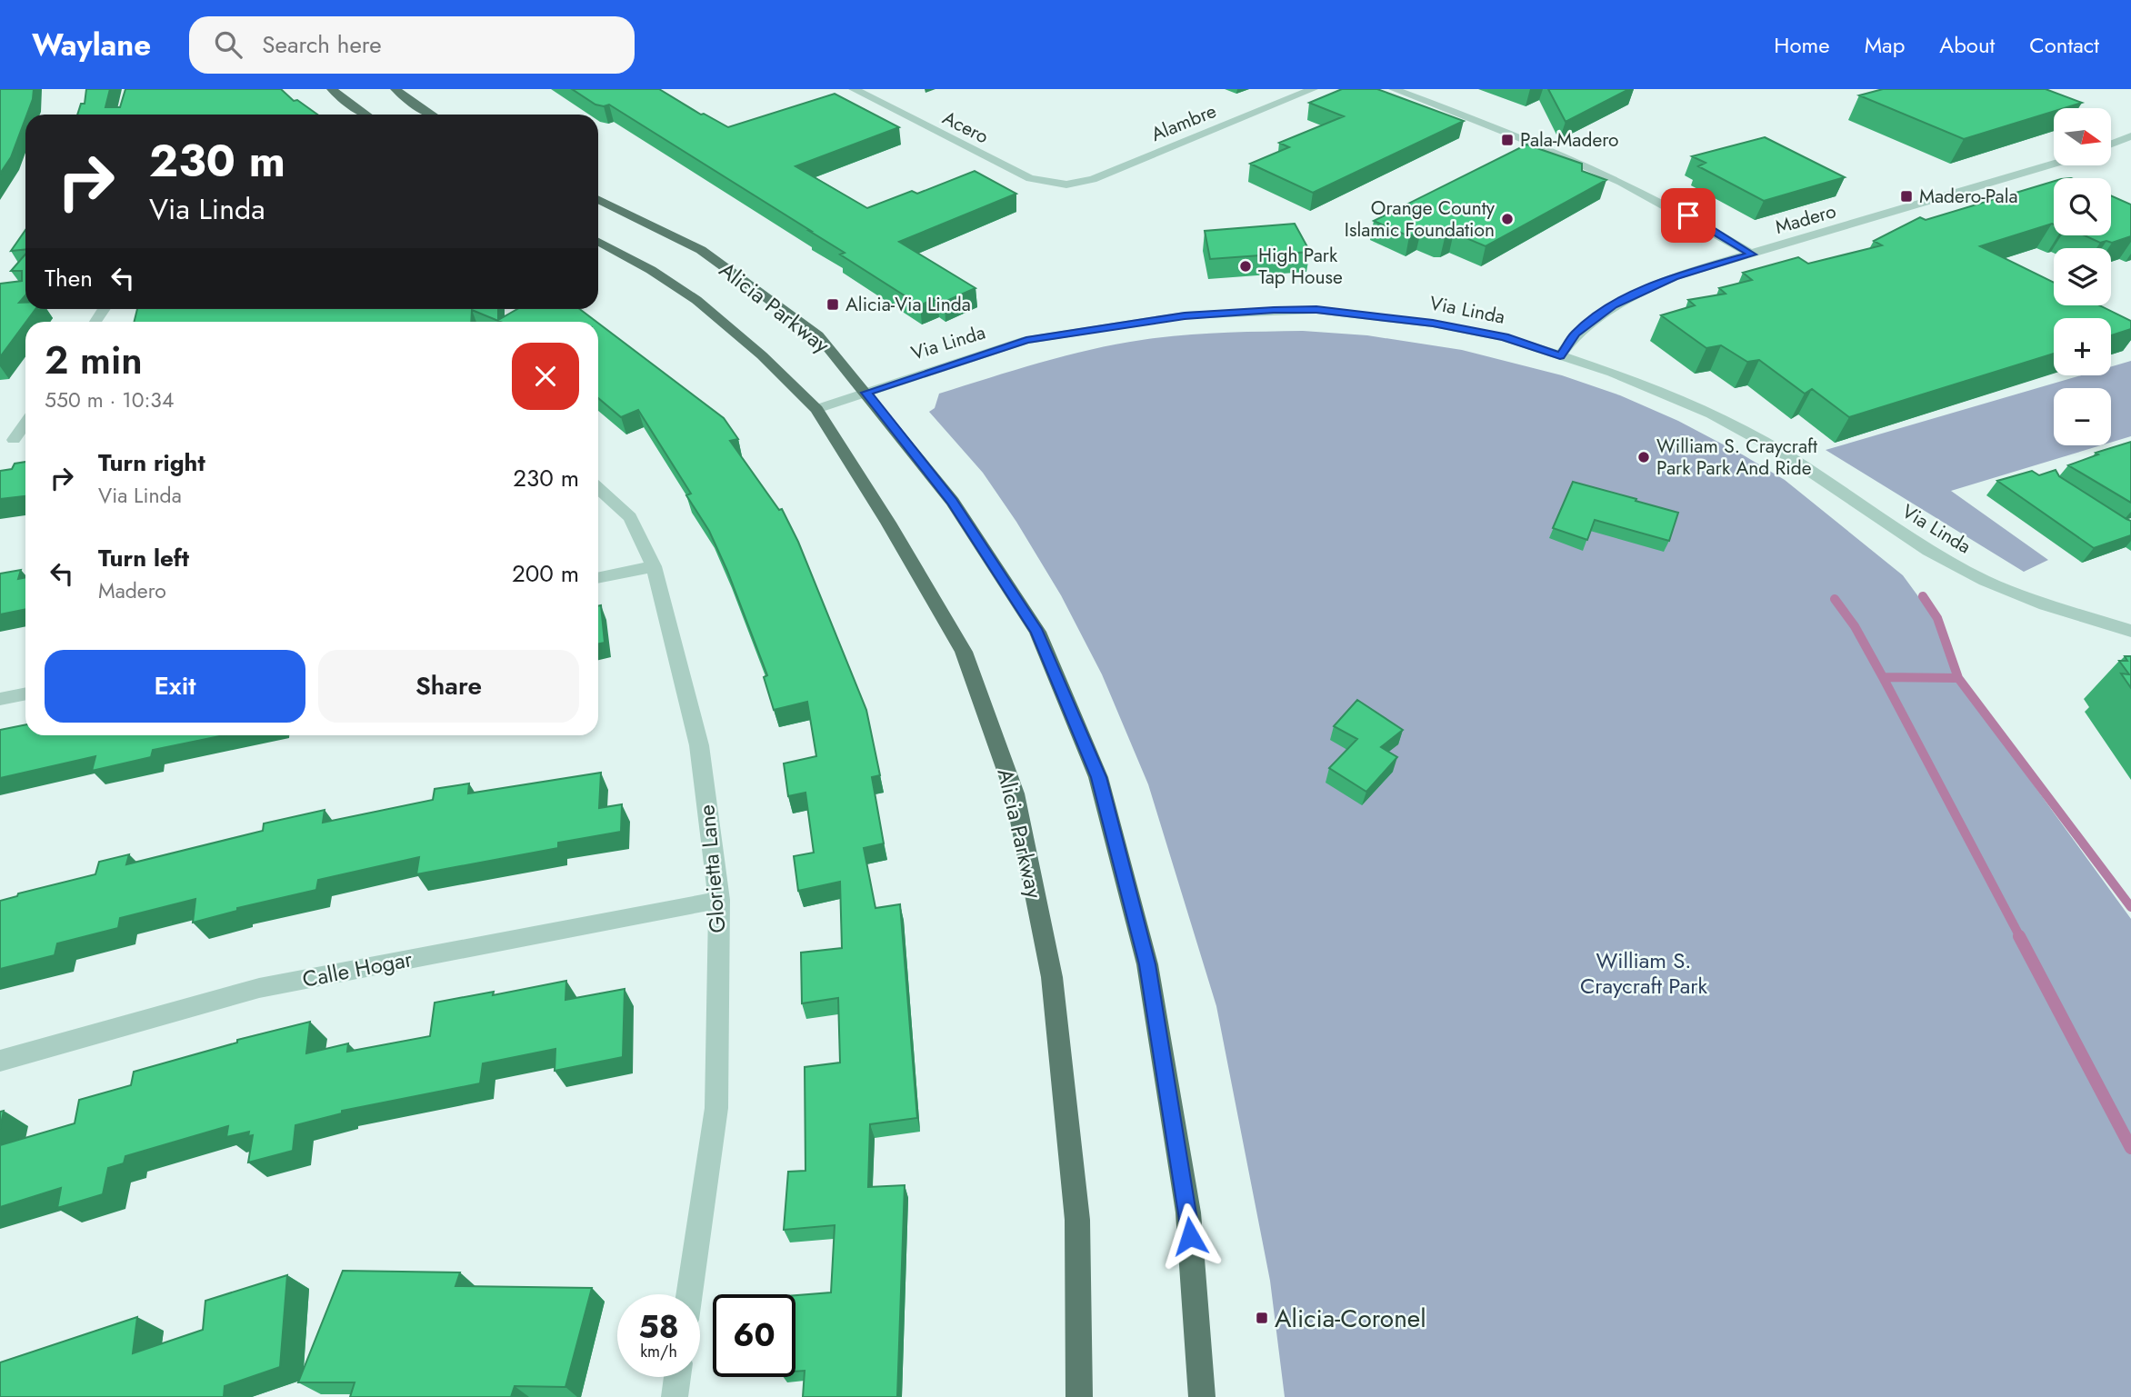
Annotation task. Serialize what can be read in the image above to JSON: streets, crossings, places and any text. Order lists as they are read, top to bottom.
{
  "streets": {
    "main road": ["Alicia Parkway"],
    "street": [
      "Alambre",
      "Acero",
      "Madero",
      "Via Linda",
      "Glorietta Lane",
      "Calle Hogar"
    ]
  },
  "crossings": [
    ["Alambre", "Acero"],
    ["Madero", "Via Linda"],
    ["Alicia Parkway", "Via Linda"],
    ["Glorietta Lane", "Calle Hogar"]
  ],
  "parks": ["William S. Craycraft Park"],
  "places": {
    "transit": [
      "Pala-Madero",
      "Madero-Pala",
      "Alicia-Via Linda",
      "Alicia-Coronel"
    ],
    "other": ["Orange County Islamic Foundation", "High Park Tap House", "William S. Craycraft Park Park And Ride"]
  },
  "north": "right",
  "page": {
    "header": "Waylane",
    "search": "Search here",
    "nav": [
      "Home",
      "Map",
      "About",
      "Contact"
    ],
    "map_buttons": ["+", "−"],
    "turn": ["230 m", "Via Linda"],
    "then": "Then",
    "heading": ["2 min", "550 m · 10:34"],
    "list": [
      {
        "name": "Turn right",
        "note": "Via Linda",
        "value": "230 m"
      },
      {
        "name": "Turn left",
        "note": "Madero",
        "value": "200 m"
      }
    ],
    "buttons": ["Exit", "Share"],
    "speed": "58 km/h",
    "limit": "60"
  }
}
